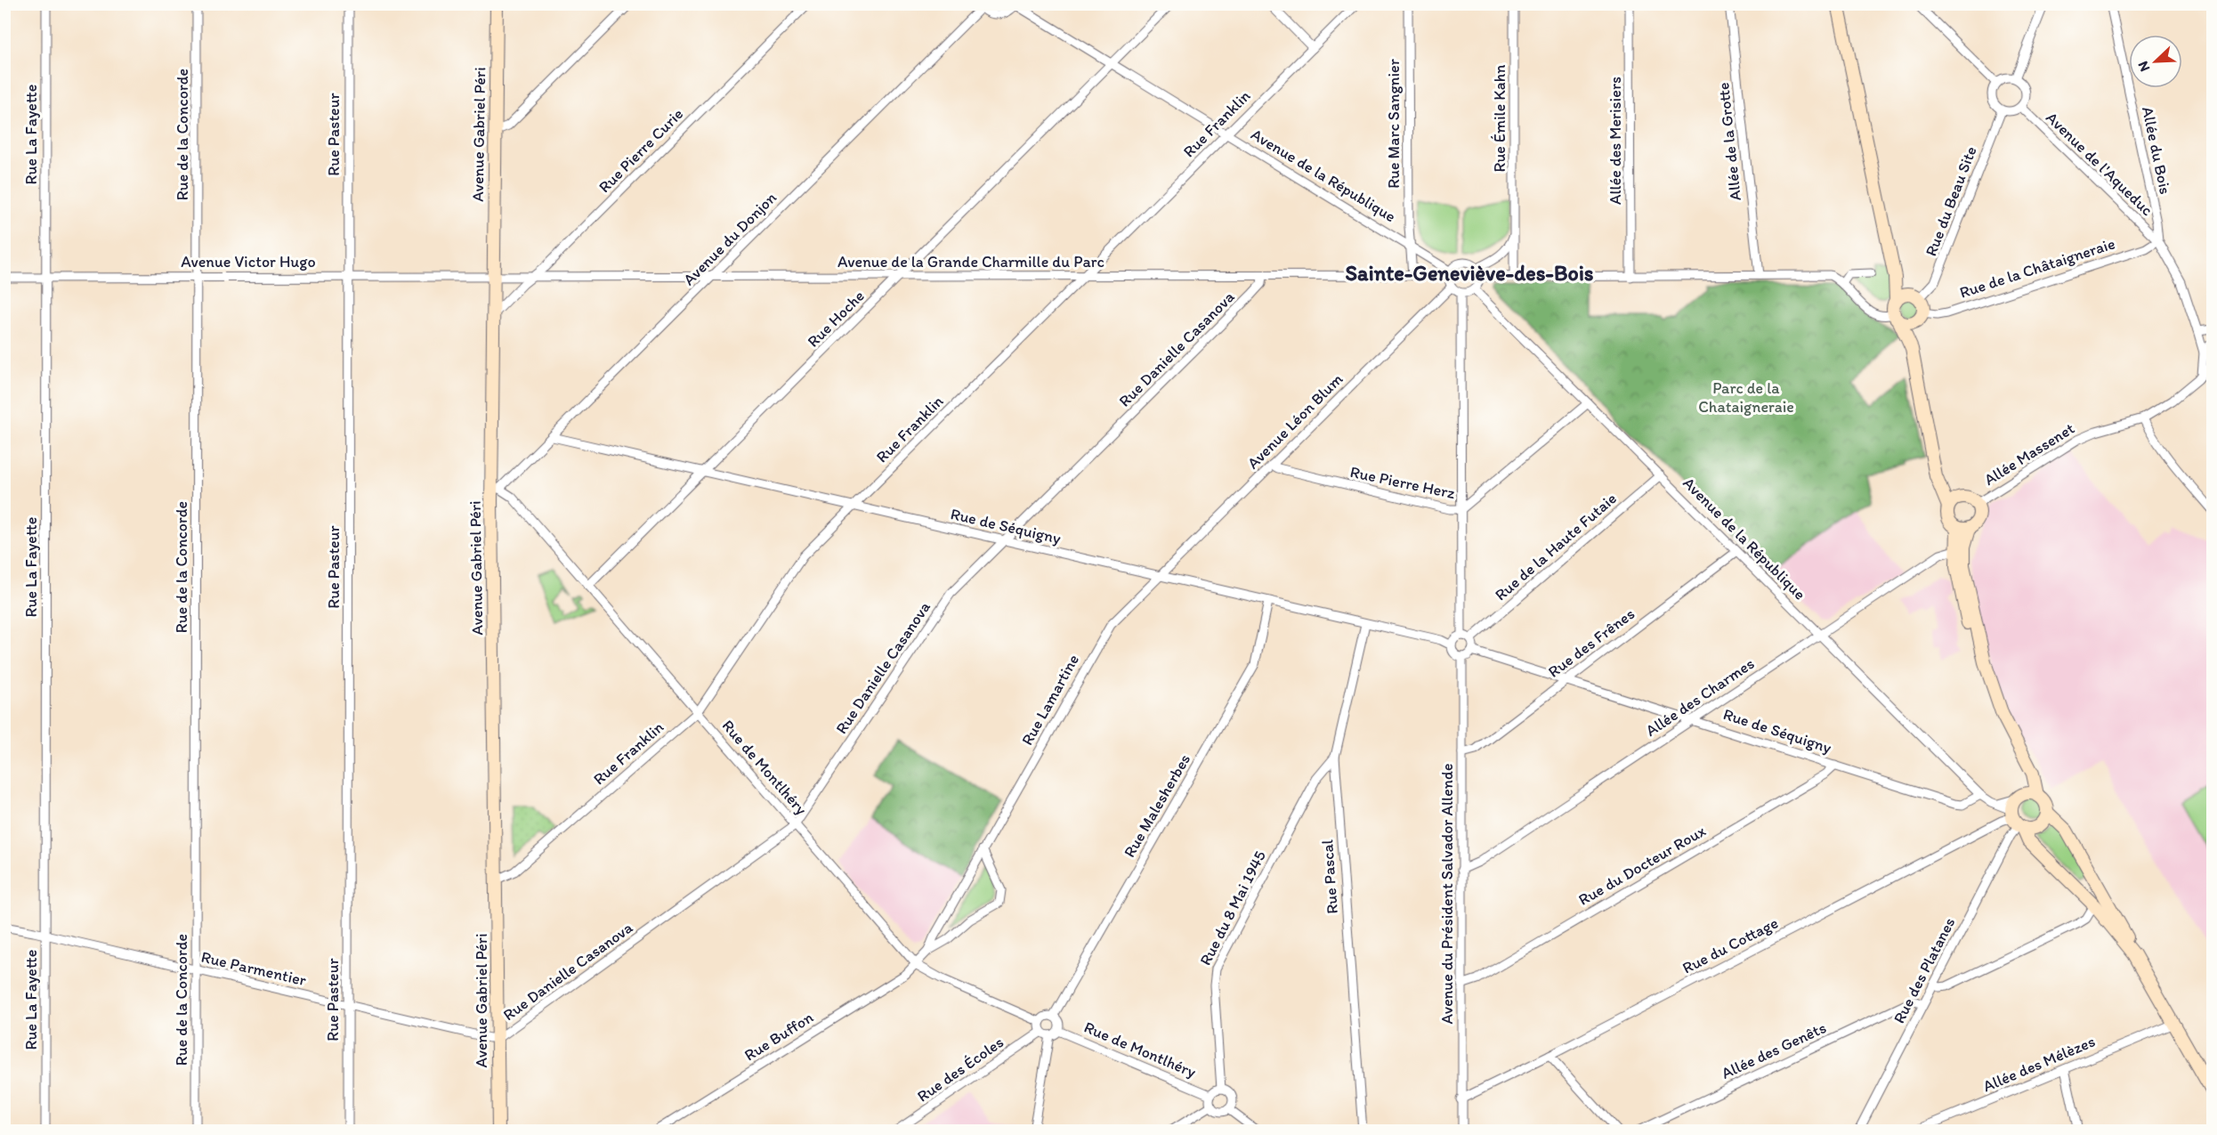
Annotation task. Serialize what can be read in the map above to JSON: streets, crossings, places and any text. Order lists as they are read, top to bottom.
{
  "streets": {
    "main road": ["Avenue Gabriel Péri"],
    "street": [
      "Rue Émile Kahn",
      "Rue Franklin",
      "Rue Marc Sangnier",
      "Rue La Fayette",
      "Rue de la Concorde",
      "Rue Pasteur",
      "Allée des Merisiers",
      "Allée de la Grotte",
      "Rue Pierre Curie",
      "Allée du Bois",
      "Avenue de l'Aqueduc",
      "Avenue de la République",
      "Rue du Beau Site",
      "Avenue du Donjon",
      "Avenue Victor Hugo",
      "Avenue de la Grande Charmille du Parc",
      "Rue de la Châtaigneraie",
      "Rue Hoche",
      "Rue Danielle Casanova",
      "Avenue Léon Blum",
      "Allée Massenet",
      "Rue Pierre Herz",
      "Rue de Séquigny",
      "Rue de la Haute Futaie",
      "Rue des Frênes",
      "Allée des Charmes",
      "Rue Lamartine",
      "Rue de Montlhéry",
      "Rue Malesherbes",
      "Rue du Docteur Roux",
      "Rue Pascal",
      "Avenue du Président Salvador Allende",
      "Rue du 8 Mai 1945",
      "Rue du Cottage",
      "Rue Parmentier",
      "Rue des Platanes",
      "Rue Buffon",
      "Allée des Genêts",
      "Allée des Mélèzes",
      "Rue des Écoles"
    ]
  },
  "crossings": [
    ["Rue Franklin", "Avenue Gabriel Péri"],
    ["Rue Franklin", "Avenue de la République"],
    ["Rue Franklin", "Avenue de la Grande Charmille du Parc"],
    ["Rue Franklin", "Rue de Séquigny"],
    ["Rue Franklin", "Rue de Montlhéry"],
    ["Rue Marc Sangnier", "Avenue de la République"],
    ["Rue Marc Sangnier", "Avenue de la Grande Charmille du Parc"],
    ["Rue La Fayette", "Avenue Victor Hugo"],
    ["Rue La Fayette", "Rue Parmentier"],
    ["Rue de la Concorde", "Avenue Victor Hugo"],
    ["Rue de la Concorde", "Rue Parmentier"],
    ["Rue Pasteur", "Avenue Victor Hugo"],
    ["Rue Pasteur", "Rue Parmentier"],
    ["Avenue Gabriel Péri", "Rue Pierre Curie"],
    ["Avenue Gabriel Péri", "Avenue du Donjon"],
    ["Avenue Gabriel Péri", "Avenue Victor Hugo"],
    ["Avenue Gabriel Péri", "Avenue de la Grande Charmille du Parc"],
    ["Avenue Gabriel Péri", "Rue Danielle Casanova"],
    ["Avenue Gabriel Péri", "Rue de Montlhéry"],
    ["Avenue Gabriel Péri", "Rue Parmentier"],
    ["Rue Pierre Curie", "Avenue de la Grande Charmille du Parc"],
    ["Allée du Bois", "Avenue de l'Aqueduc"],
    ["Allée du Bois", "Rue de la Châtaigneraie"],
    ["Avenue de l'Aqueduc", "Rue du Beau Site"],
    ["Avenue de l'Aqueduc", "Rue de la Châtaigneraie"],
    ["Avenue de la République", "Avenue de la Grande Charmille du Parc"],
    ["Avenue de la République", "Rue Hoche"],
    ["Avenue de la République", "Avenue Léon Blum"],
    ["Avenue de la République", "Rue Pierre Herz"],
    ["Avenue de la République", "Rue de Séquigny"],
    ["Avenue de la République", "Rue de la Haute Futaie"],
    ["Avenue de la République", "Rue des Frênes"],
    ["Avenue de la République", "Allée des Charmes"],
    ["Avenue de la République", "Rue du Cottage"],
    ["Avenue de la République", "Rue des Platanes"],
    ["Rue du Beau Site", "Rue de la Châtaigneraie"],
    ["Avenue du Donjon", "Avenue de la Grande Charmille du Parc"],
    ["Avenue du Donjon", "Rue de Séquigny"],
    ["Avenue du Donjon", "Rue de Montlhéry"],
    ["Avenue Victor Hugo", "Avenue de la Grande Charmille du Parc"],
    ["Avenue de la Grande Charmille du Parc", "Rue Hoche"],
    ["Avenue de la Grande Charmille du Parc", "Rue Danielle Casanova"],
    ["Avenue de la Grande Charmille du Parc", "Avenue Léon Blum"],
    ["Rue Hoche", "Rue de Séquigny"],
    ["Rue Hoche", "Rue de Montlhéry"],
    ["Rue Danielle Casanova", "Rue de Séquigny"],
    ["Rue Danielle Casanova", "Rue de Montlhéry"],
    ["Rue Danielle Casanova", "Rue Parmentier"],
    ["Avenue Léon Blum", "Rue Pierre Herz"],
    ["Avenue Léon Blum", "Rue de Séquigny"],
    ["Avenue Léon Blum", "Rue Lamartine"],
    ["Rue de Séquigny", "Rue de la Haute Futaie"],
    ["Rue de Séquigny", "Rue des Frênes"],
    ["Rue de Séquigny", "Allée des Charmes"],
    ["Rue de Séquigny", "Rue Lamartine"],
    ["Rue de Séquigny", "Rue Malesherbes"],
    ["Rue de Séquigny", "Rue du Docteur Roux"],
    ["Rue de Séquigny", "Rue Pascal"],
    ["Rue de Séquigny", "Avenue du Président Salvador Allende"],
    ["Rue de la Haute Futaie", "Avenue du Président Salvador Allende"],
    ["Rue des Frênes", "Avenue du Président Salvador Allende"],
    ["Allée des Charmes", "Avenue du Président Salvador Allende"],
    ["Rue Lamartine", "Rue de Montlhéry"],
    ["Rue Lamartine", "Rue Buffon"],
    ["Rue de Montlhéry", "Rue Malesherbes"],
    ["Rue de Montlhéry", "Rue du 8 Mai 1945"],
    ["Rue de Montlhéry", "Rue Buffon"],
    ["Rue de Montlhéry", "Rue des Écoles"],
    ["Rue Malesherbes", "Rue des Écoles"],
    ["Rue du Docteur Roux", "Avenue du Président Salvador Allende"],
    ["Rue Pascal", "Rue du 8 Mai 1945"],
    ["Avenue du Président Salvador Allende", "Rue du Cottage"],
    ["Rue du Cottage", "Rue des Platanes"],
    ["Rue des Platanes", "Allée des Genêts"]
  ],
  "districts": ["Sainte-Geneviève-des-Bois"],
  "parks": ["Parc de la Chataigneraie"],
  "north": "bottom left"
}
